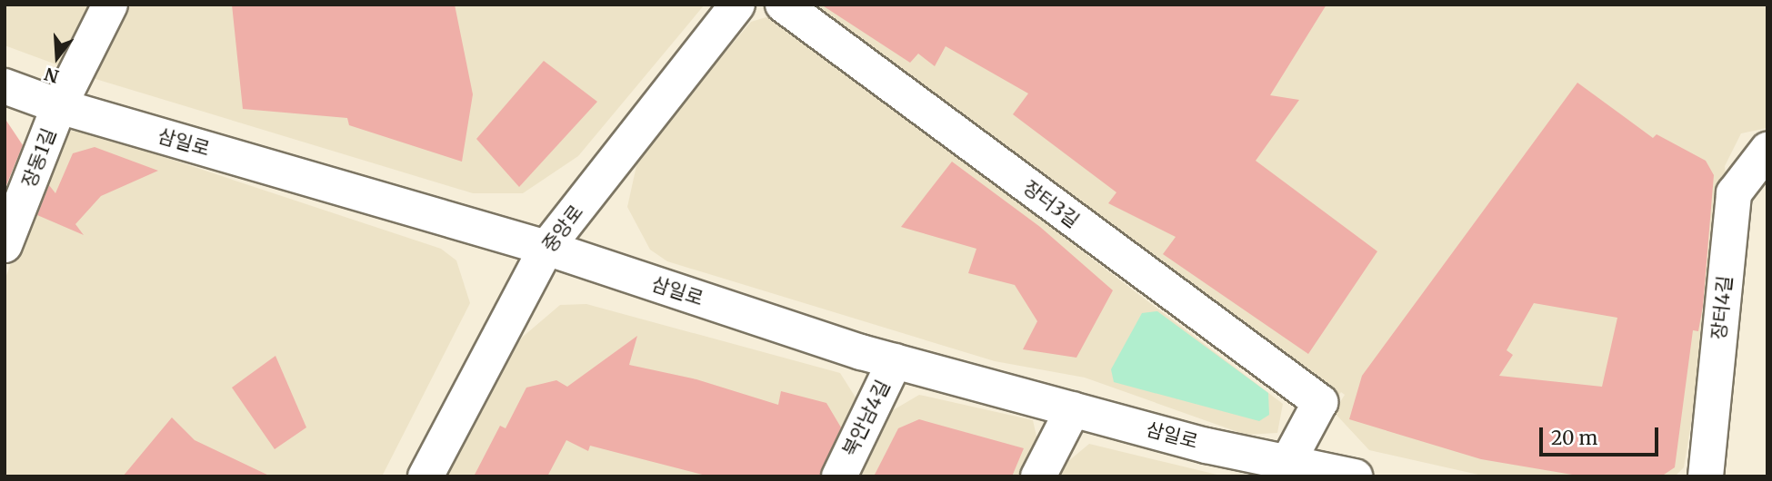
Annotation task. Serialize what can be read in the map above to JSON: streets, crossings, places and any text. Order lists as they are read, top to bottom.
{
  "streets": {
    "street": [
      "삼일로",
      "장동1길",
      "장터3길",
      "중앙로",
      "장터4길",
      "북안남4길"
    ]
  },
  "crossings": [
    ["삼일로", "장동1길"],
    ["삼일로", "장터3길"],
    ["삼일로", "중앙로"],
    ["삼일로", "북안남4길"]
  ],
  "scale_bar": "20 m",
  "north": "bottom"
}
